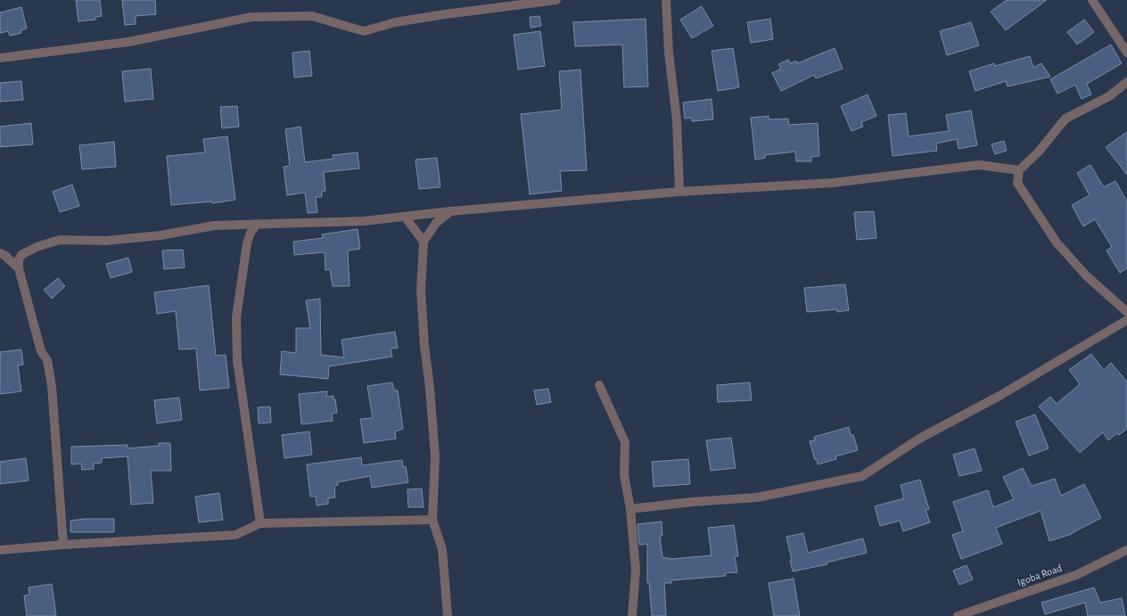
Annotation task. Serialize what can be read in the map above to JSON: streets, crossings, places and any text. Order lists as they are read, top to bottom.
{
  "streets": {
    "street": ["Igoba Road"]
  }
}
